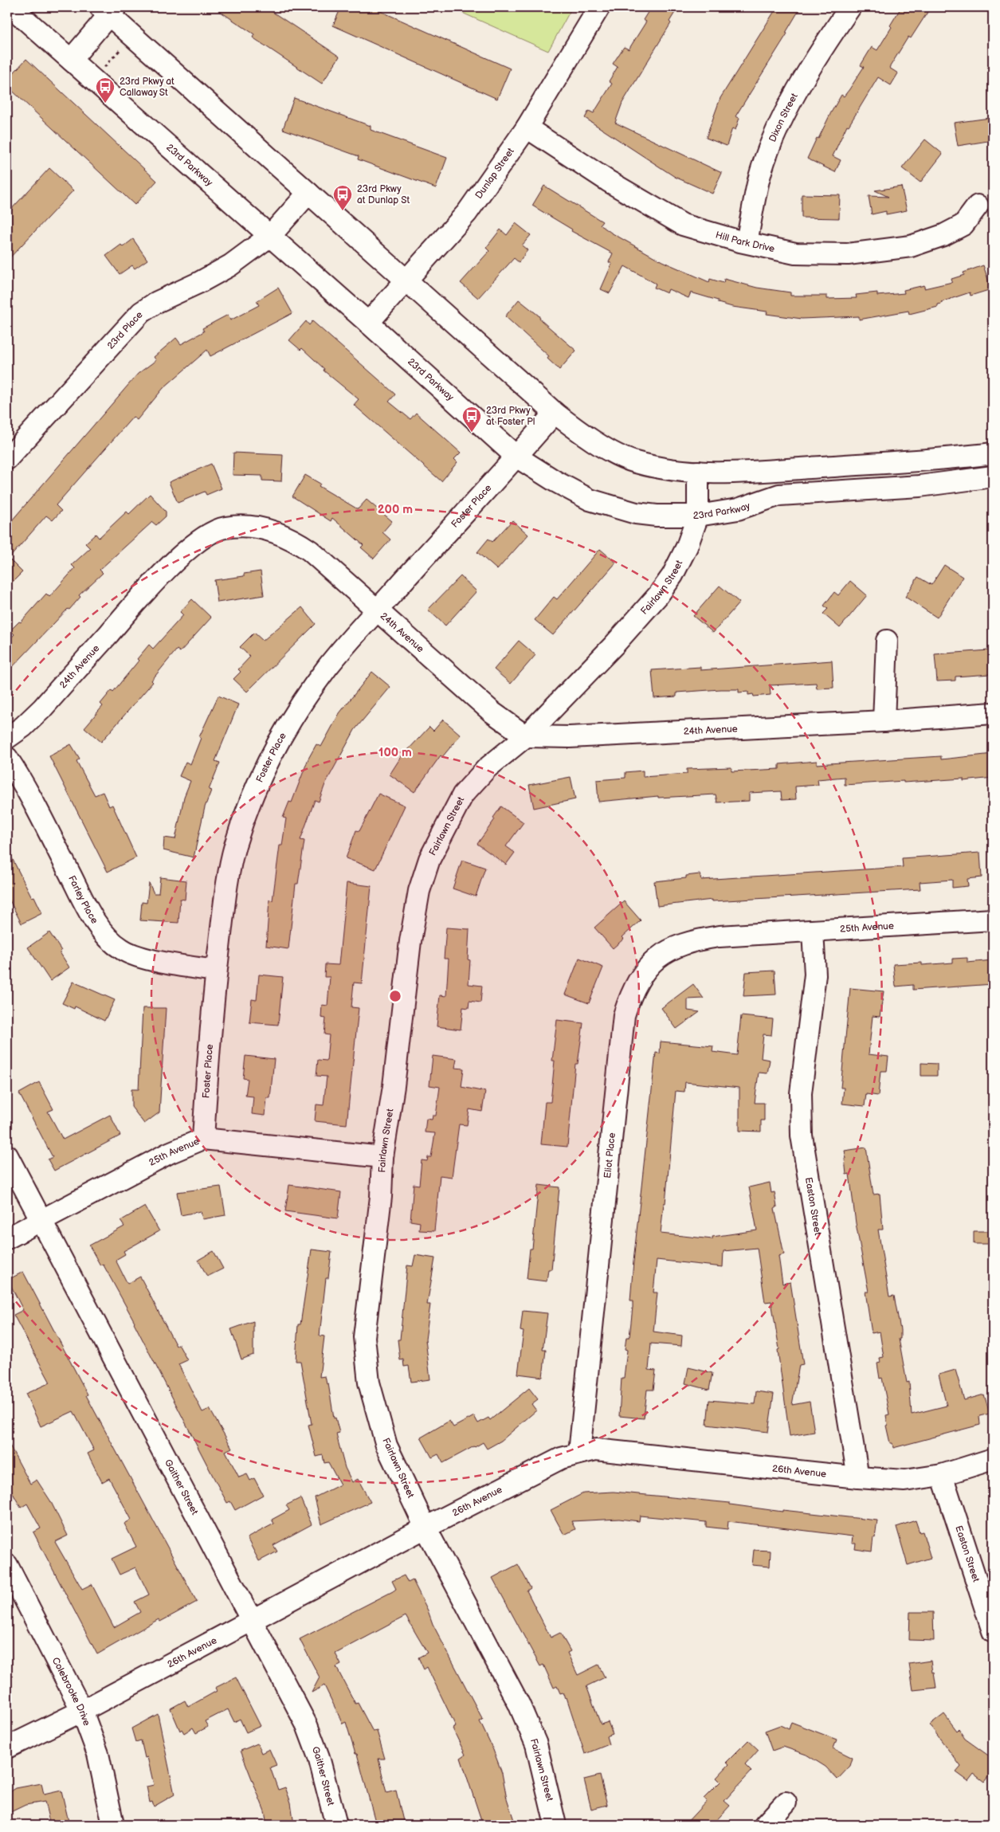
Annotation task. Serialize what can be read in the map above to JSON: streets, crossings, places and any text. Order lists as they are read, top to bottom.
{
  "streets": {
    "street": [
      "Dixon Street",
      "23rd Parkway",
      "Dunlap Street",
      "Hill Park Drive",
      "23rd Place",
      "Foster Place",
      "Fairlawn Street",
      "24th Avenue",
      "Farley Place",
      "25th Avenue",
      "Eliot Place",
      "Easton Street",
      "26th Avenue",
      "Gaither Street",
      "Colebrooke Drive"
    ]
  },
  "crossings": [
    ["Dixon Street", "Hill Park Drive"],
    ["23rd Parkway", "Dunlap Street"],
    ["23rd Parkway", "23rd Place"],
    ["23rd Parkway", "Foster Place"],
    ["23rd Parkway", "Fairlawn Street"],
    ["Dunlap Street", "Hill Park Drive"],
    ["Foster Place", "24th Avenue"],
    ["Foster Place", "Farley Place"],
    ["Foster Place", "25th Avenue"],
    ["Fairlawn Street", "24th Avenue"],
    ["Fairlawn Street", "25th Avenue"],
    ["Fairlawn Street", "26th Avenue"],
    ["25th Avenue", "Eliot Place"],
    ["25th Avenue", "Easton Street"],
    ["25th Avenue", "Gaither Street"],
    ["Eliot Place", "26th Avenue"],
    ["Easton Street", "26th Avenue"],
    ["26th Avenue", "Gaither Street"],
    ["26th Avenue", "Colebrooke Drive"]
  ],
  "places": {
    "bus stop": ["23rd Pkwy at Callaway St", "23rd Pkwy at Dunlap St", "23rd Pkwy at Foster Pl"]
  },
  "rings": ["200 m", "100 m"]
}
